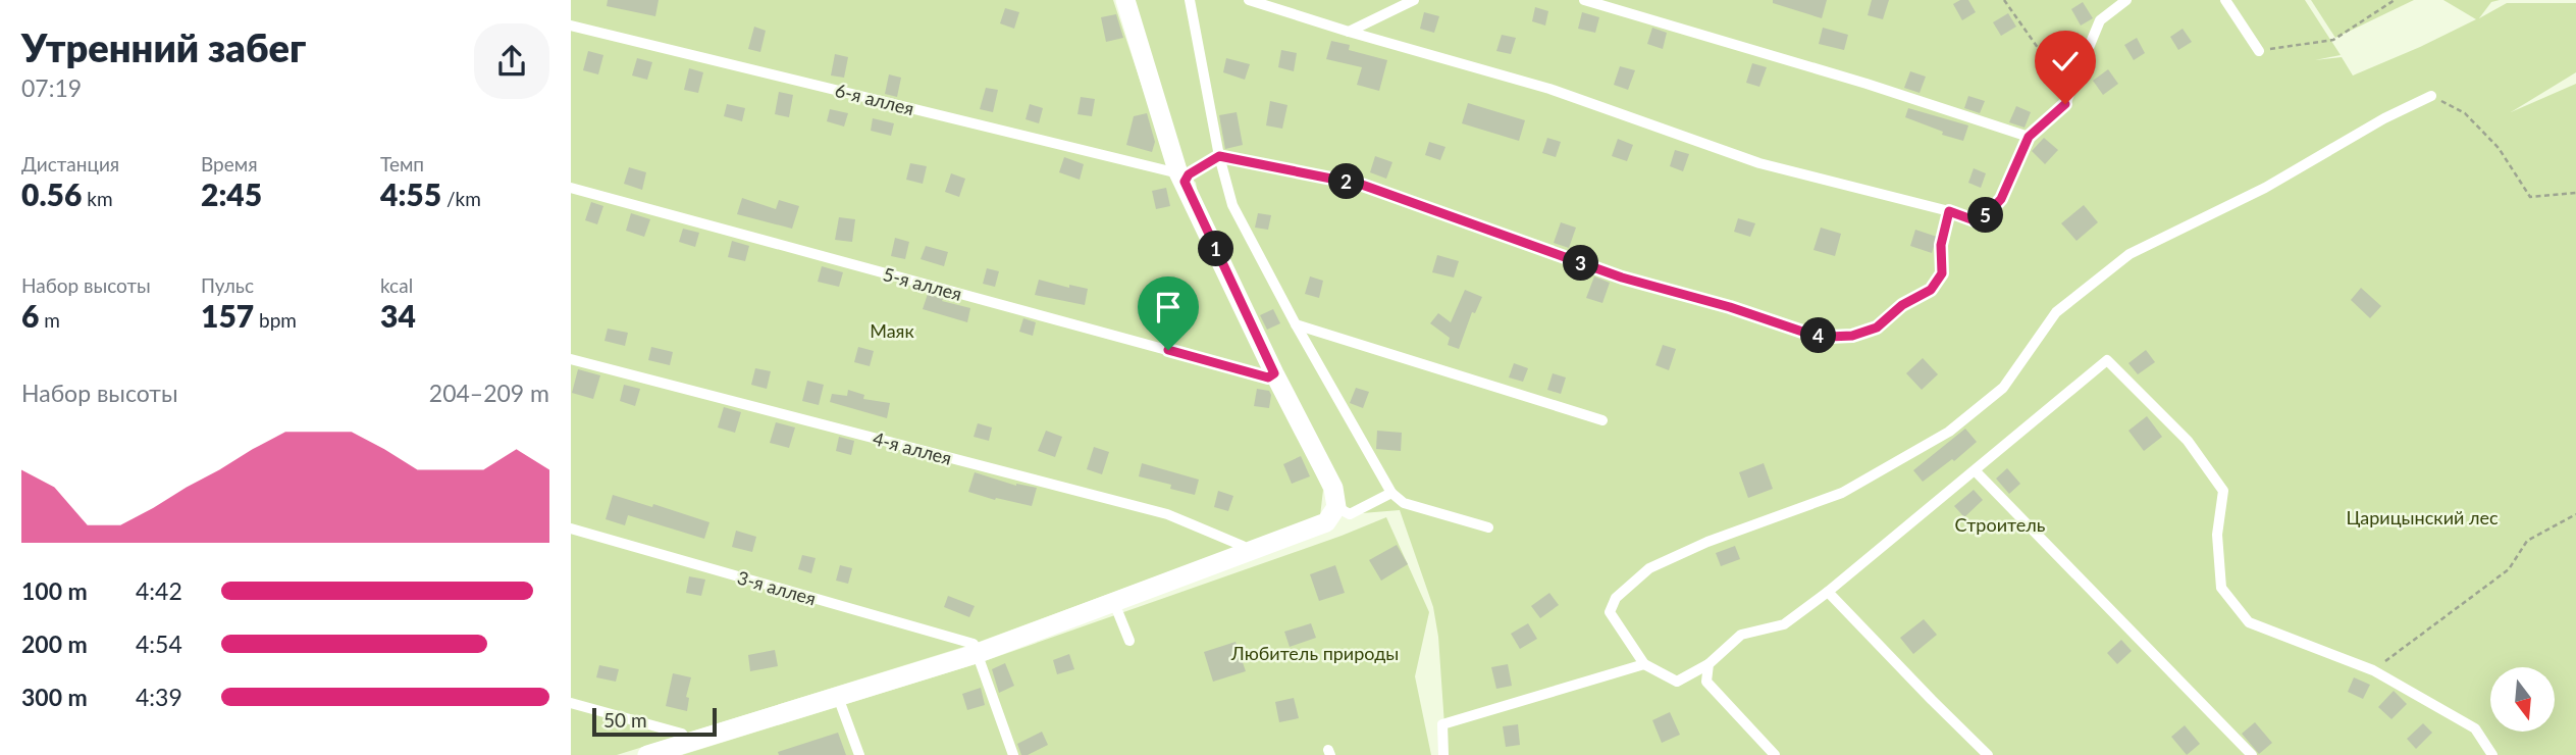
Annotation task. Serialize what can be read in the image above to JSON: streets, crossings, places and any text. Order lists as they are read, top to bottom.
{
  "streets": {
    "lane": [
      "6-я аллея",
      "5-я аллея",
      "4-я аллея",
      "3-я аллея"
    ]
  },
  "parks": [
    "Маяк",
    "Царицынский лес",
    "Строитель",
    "Любитель природы"
  ],
  "scale_bar": "50 m",
  "north": "bottom",
  "page": {
    "heading": ["Утренний забег", "07:19"],
    "stats": [
      ["Дистанция", "0.56 km"],
      ["Время", "2:45"],
      ["Темп", "4:55 /km"],
      ["Набор высоты", "6 m"],
      ["Пульс", "157 bpm"],
      ["kcal", "34"]
    ],
    "pins": [
      "2",
      "5",
      "1",
      "3",
      "4"
    ],
    "chart": ["Набор высоты", "204–209 m"],
    "list": [
      {
        "name": "100 m",
        "note": "4:42"
      },
      {
        "name": "200 m",
        "note": "4:54"
      },
      {
        "name": "300 m",
        "note": "4:39"
      }
    ],
    "scale": "50 m"
  }
}
